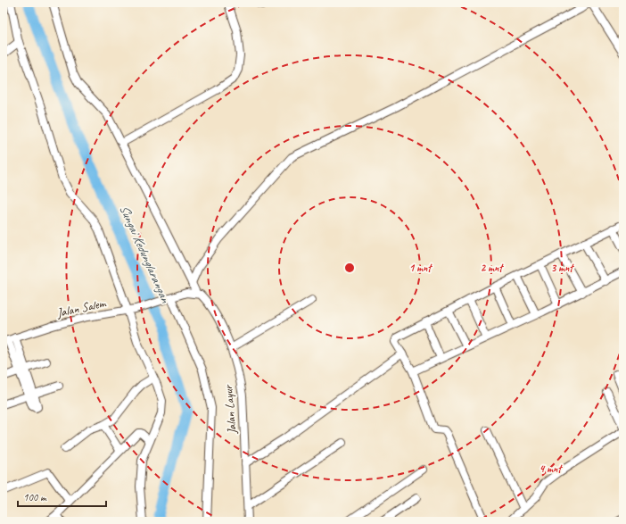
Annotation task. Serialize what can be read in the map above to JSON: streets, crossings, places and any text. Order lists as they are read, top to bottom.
{
  "streets": {
    "street": ["Jalan Salem", "Jalan Layur"]
  },
  "crossings": [
    ["Jalan Salem", "Jalan Layur"]
  ],
  "water": ["Sungai Kedunglarangan"],
  "scale_bar": "100 m",
  "rings": [
    "1 mnt",
    "2 mnt",
    "3 mnt",
    "4 mnt"
  ]
}
